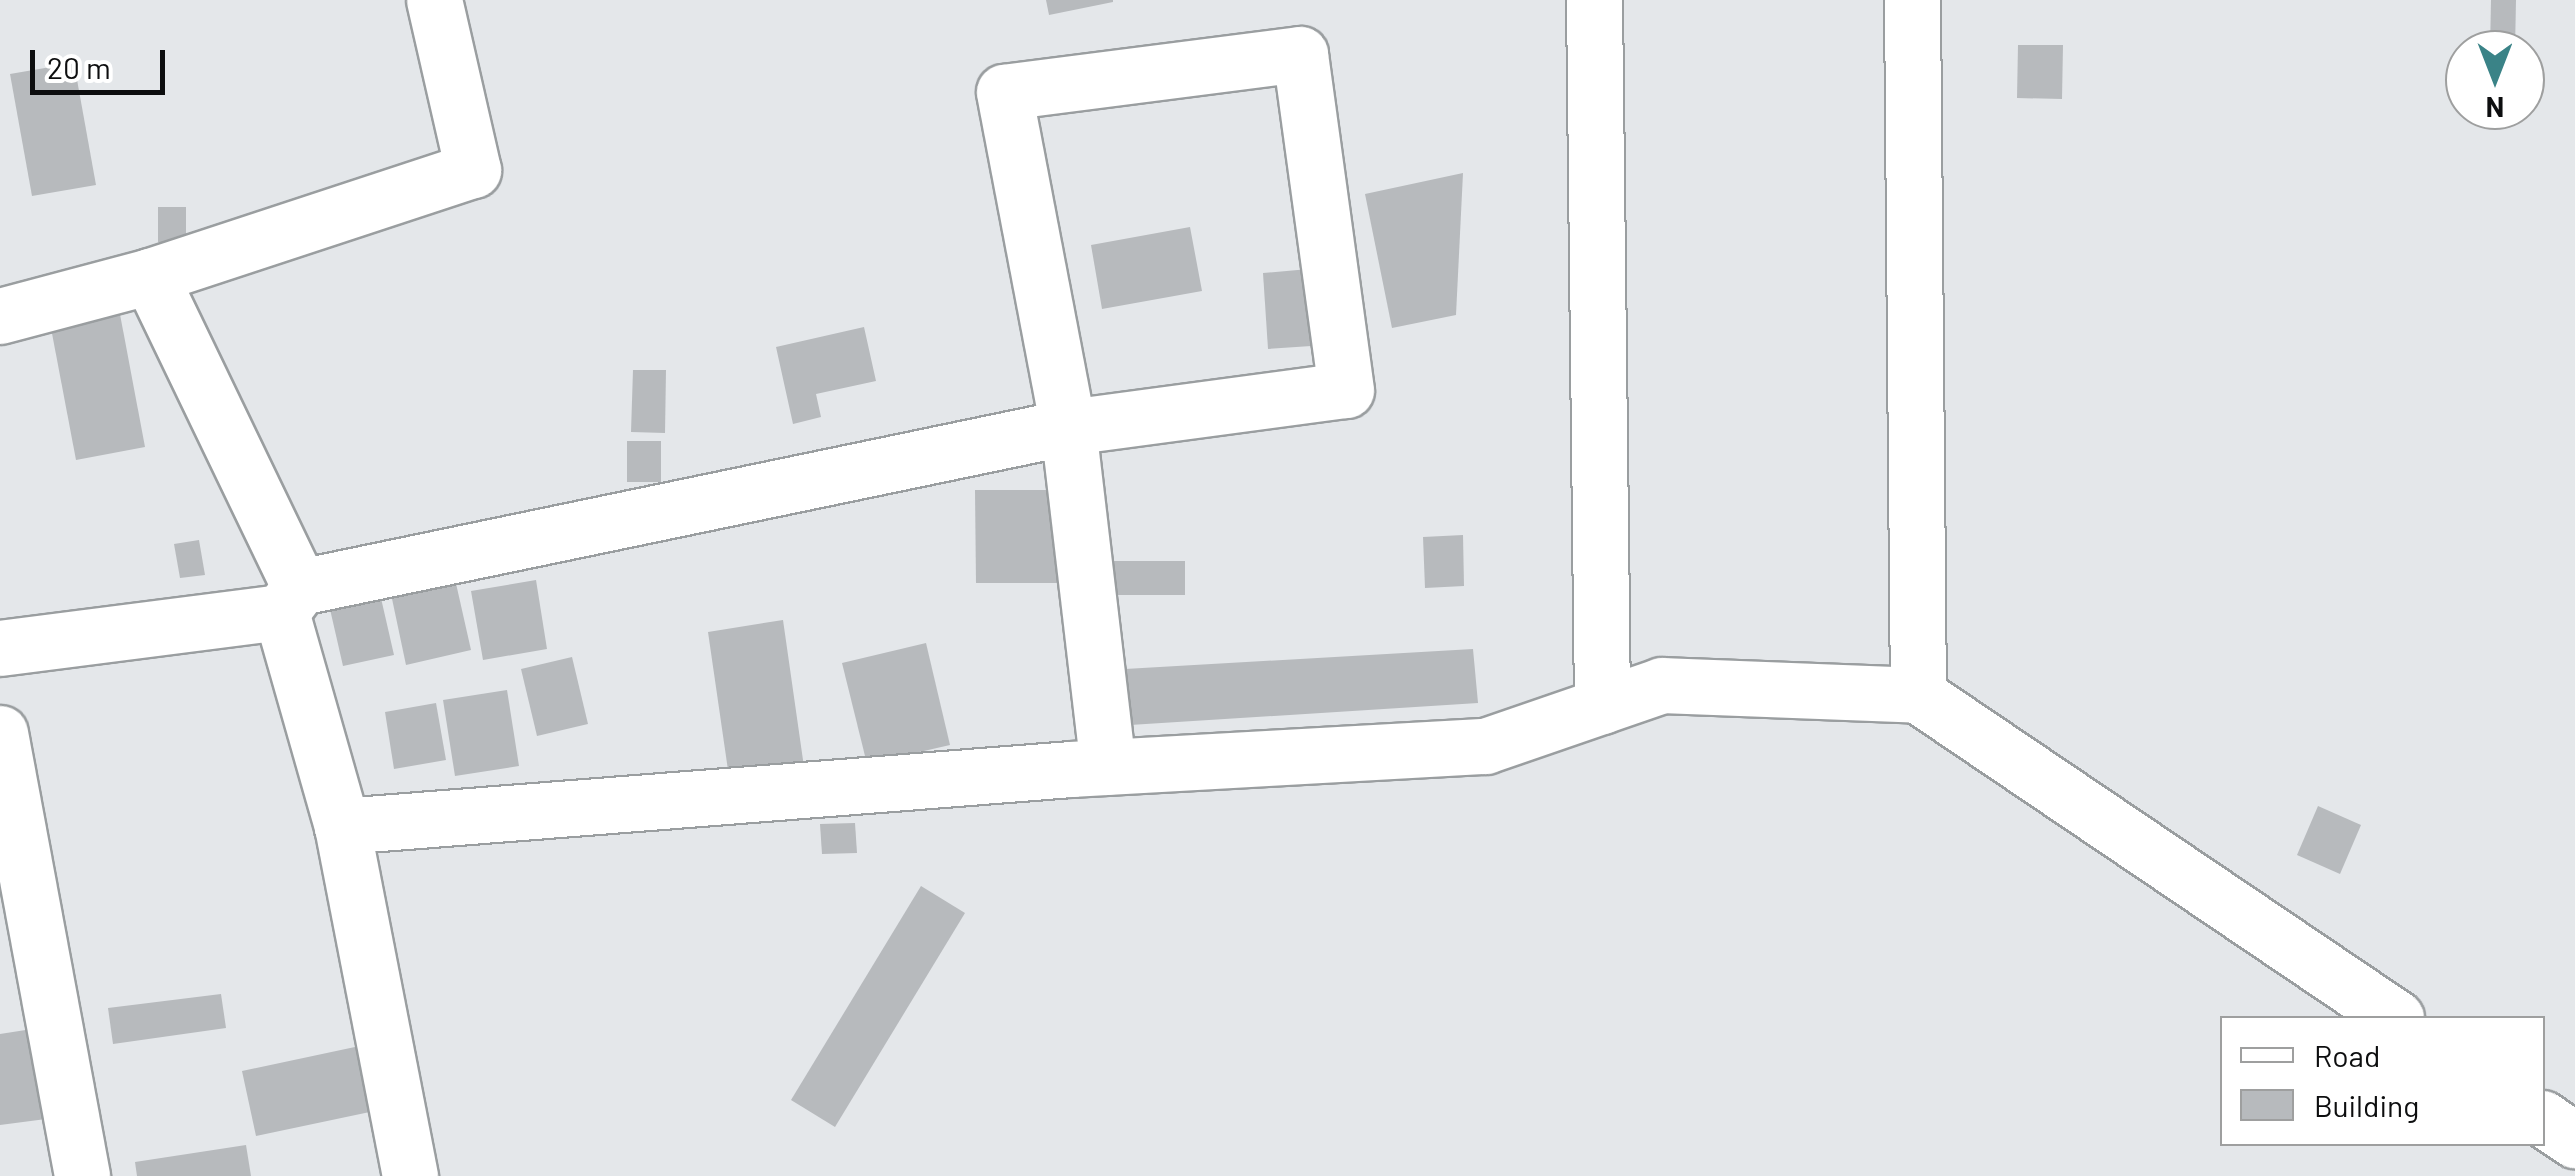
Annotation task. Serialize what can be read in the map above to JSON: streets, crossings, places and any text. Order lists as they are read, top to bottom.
{
  "legend": ["Road", "Building"],
  "scale_bar": "20 m",
  "north": "bottom"
}
